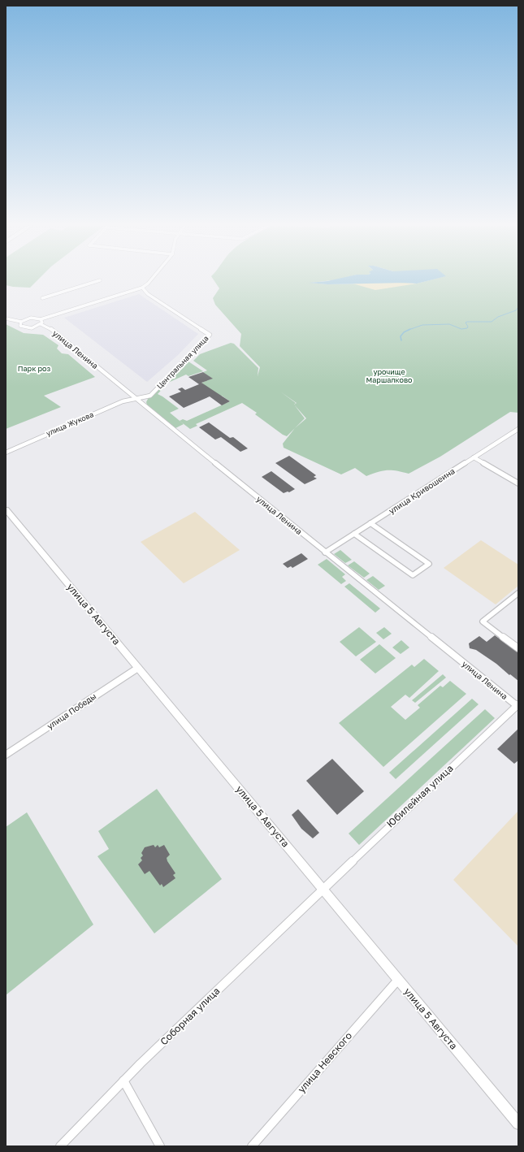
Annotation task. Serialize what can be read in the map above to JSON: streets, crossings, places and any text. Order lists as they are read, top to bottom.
{
  "streets": {
    "street": [
      "улица Ленина",
      "Центральная улица",
      "улица Жукова",
      "улица Кривошеина",
      "улица 5 Августа",
      "улица Победы",
      "Юбилейная улица",
      "Соборная улица",
      "улица Невского"
    ]
  },
  "crossings": [
    ["улица Ленина", "Центральная улица"],
    ["улица Ленина", "улица Жукова"],
    ["улица Ленина", "улица Кривошеина"],
    ["улица Ленина", "Юбилейная улица"],
    ["Центральная улица", "улица Жукова"],
    ["улица 5 Августа", "улица Победы"],
    ["улица 5 Августа", "Юбилейная улица"],
    ["улица 5 Августа", "Соборная улица"],
    ["улица 5 Августа", "улица Невского"],
    ["Юбилейная улица", "Соборная улица"]
  ],
  "parks": ["Парк роз", "урочище Маршалково"]
}
